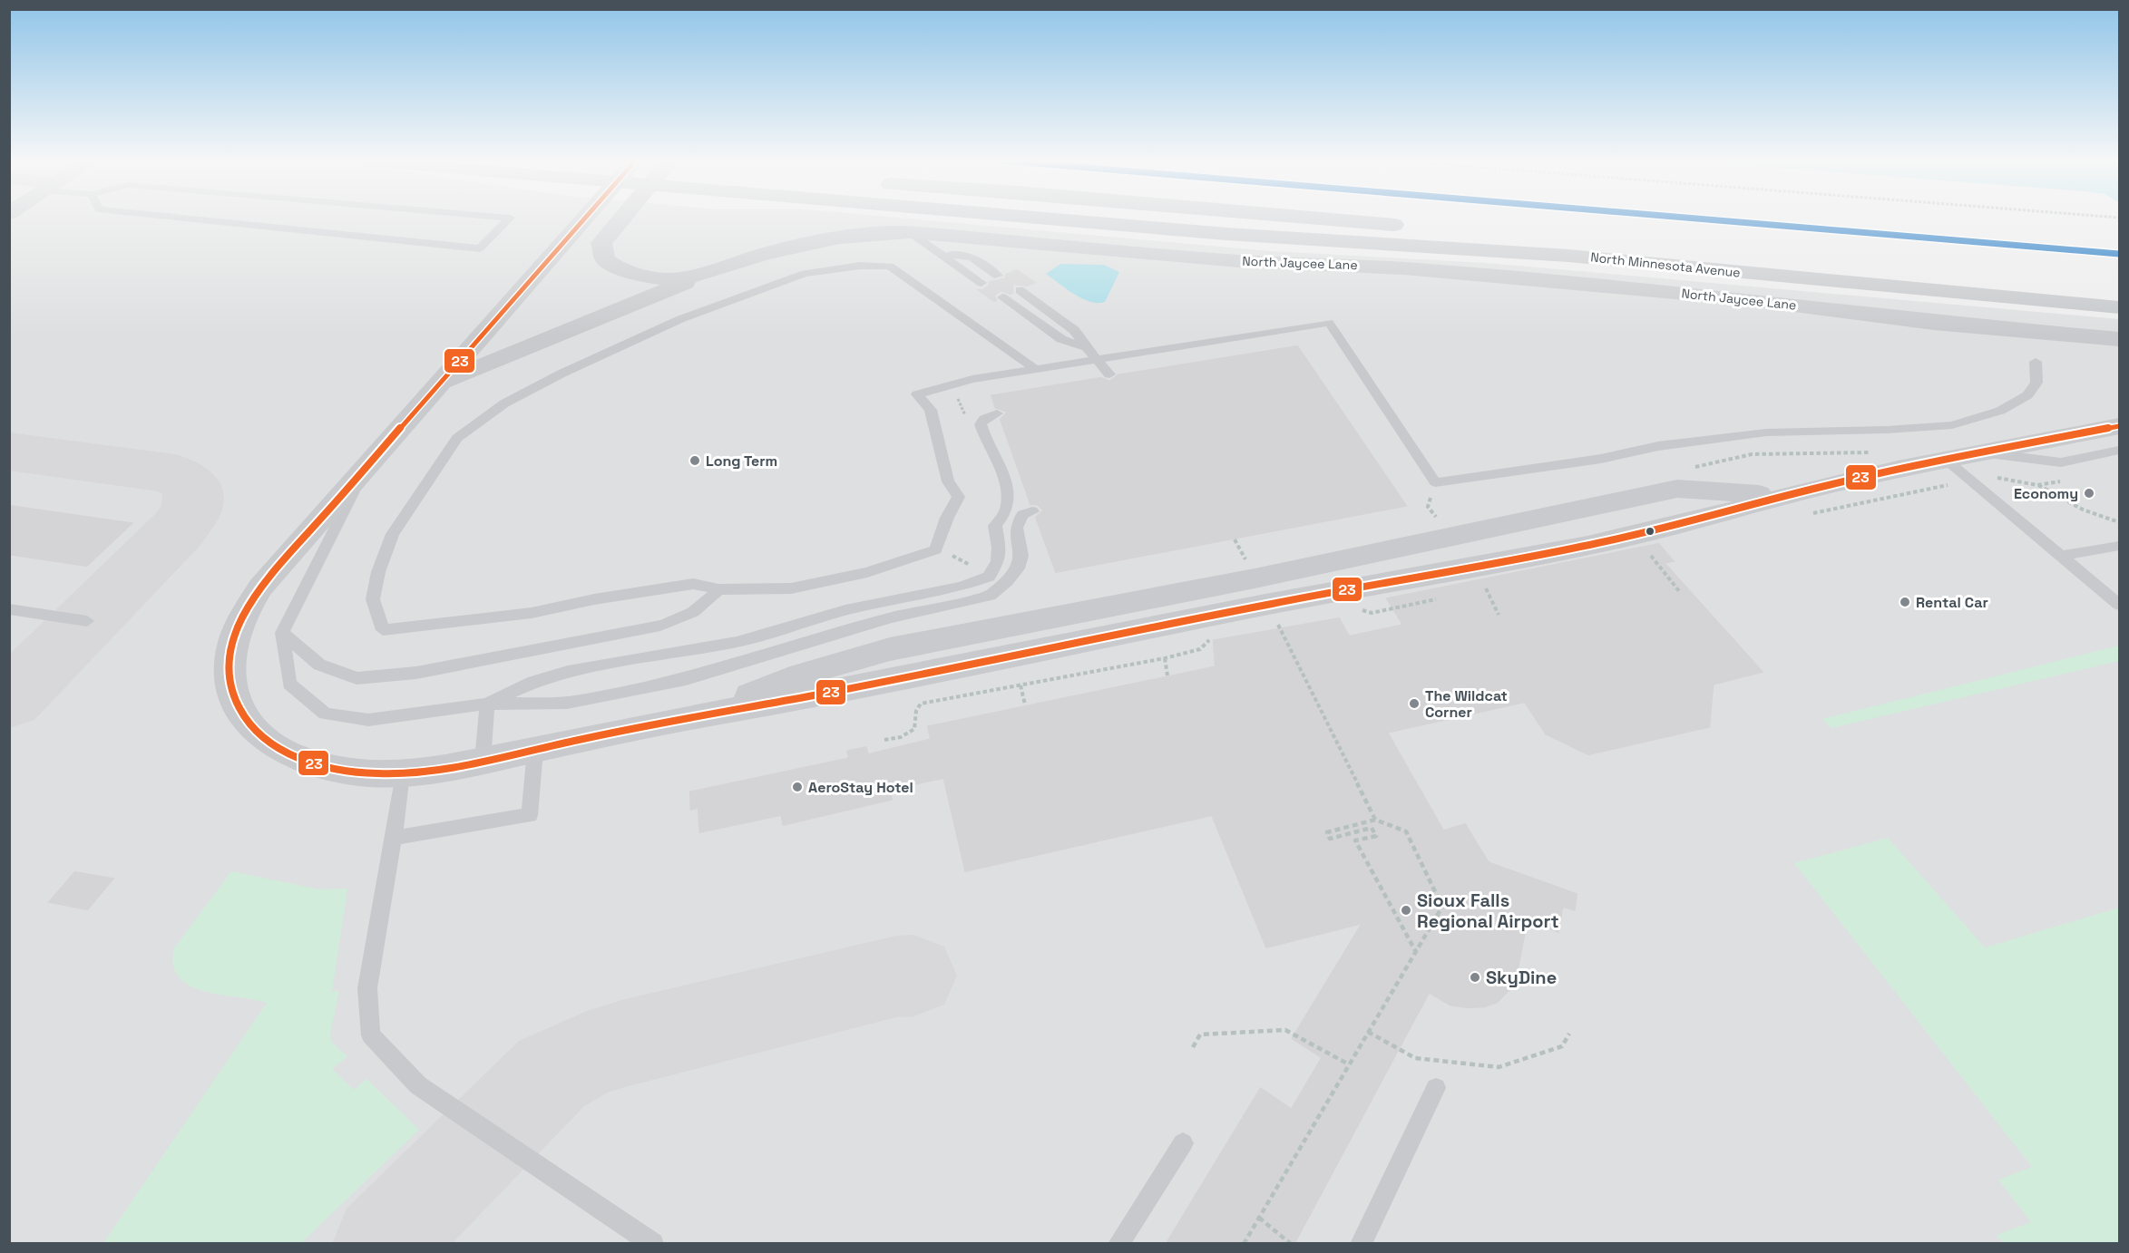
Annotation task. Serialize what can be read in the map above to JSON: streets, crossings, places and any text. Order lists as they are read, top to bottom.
{
  "streets": {
    "main road": ["North Jaycee Lane", "North Minnesota Avenue"]
  },
  "places": [
    "Long Term",
    "Economy",
    "Rental Car",
    "The Wildcat Corner",
    "AeroStay Hotel",
    "Sioux Falls Regional Airport",
    "SkyDine"
  ],
  "lines": ["transit line 23"]
}
